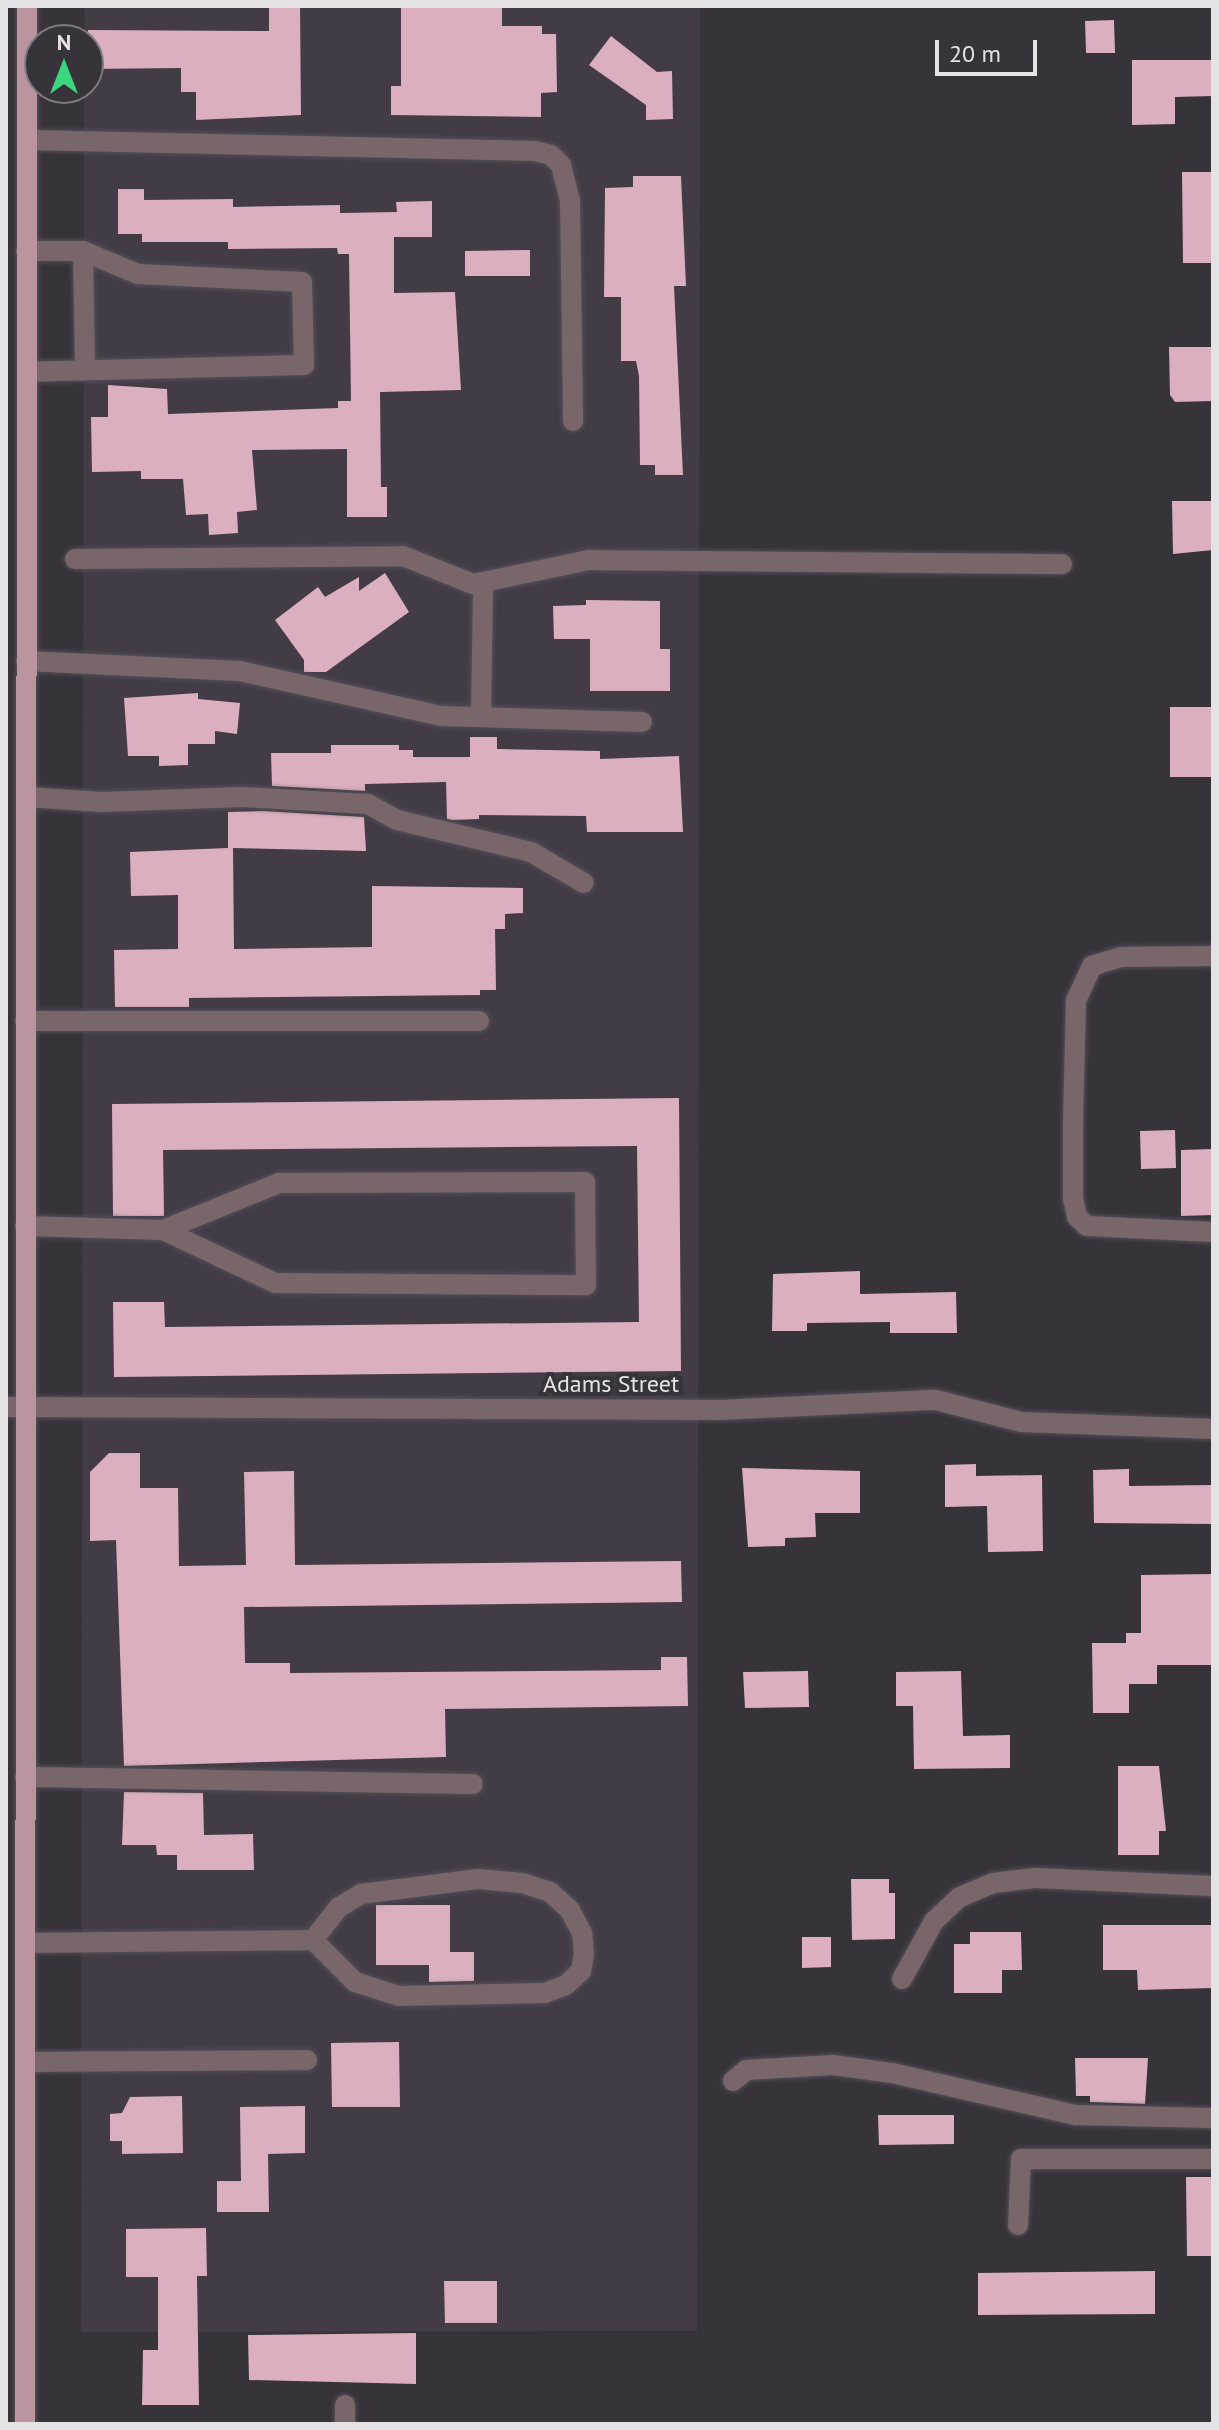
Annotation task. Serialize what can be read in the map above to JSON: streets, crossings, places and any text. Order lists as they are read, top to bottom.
{
  "streets": {
    "street": ["Adams Street"]
  },
  "scale_bar": "20 m",
  "north": "top"
}
